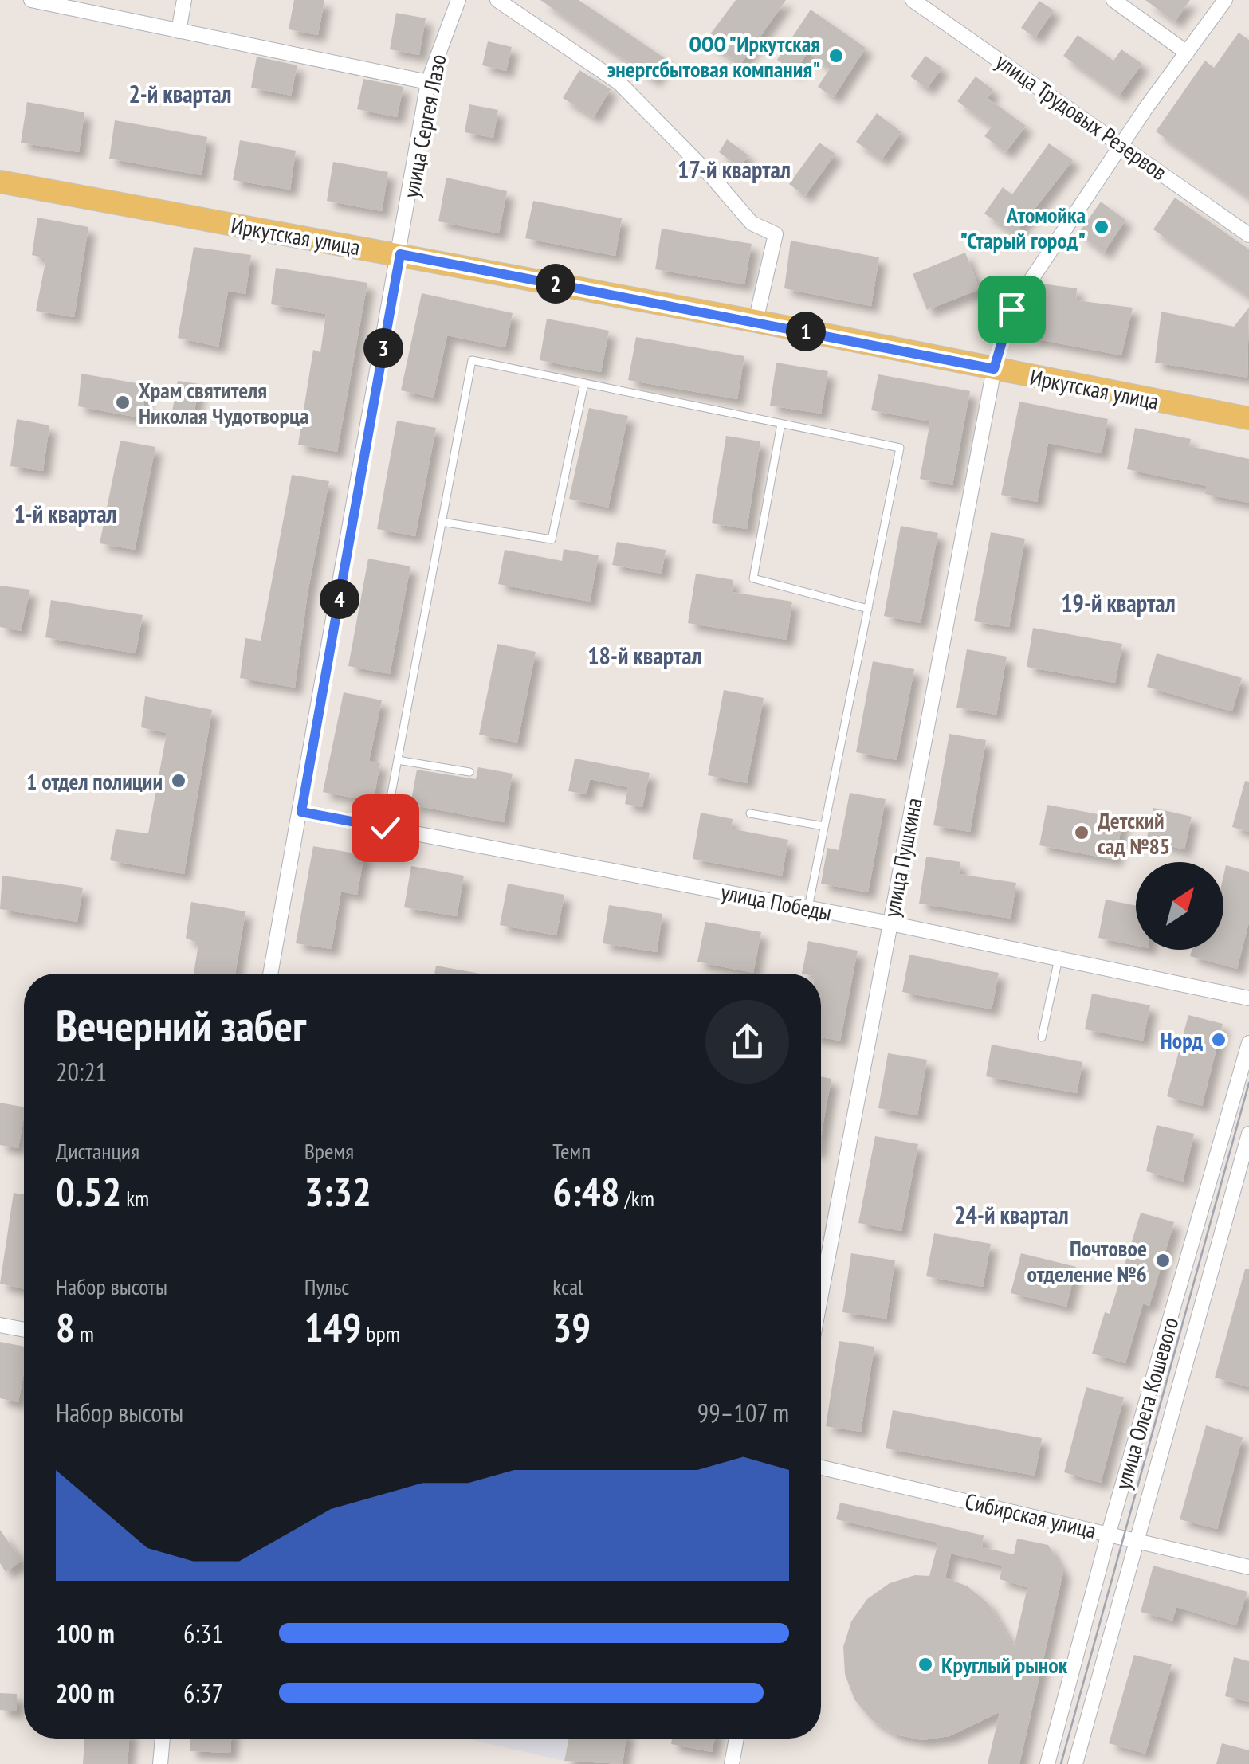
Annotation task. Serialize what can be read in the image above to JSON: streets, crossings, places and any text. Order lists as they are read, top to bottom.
{
  "streets": {
    "main road": ["Иркутская улица"],
    "street": [
      "улица Трудовых Резервов",
      "улица Сергея Лазо",
      "улица Пушкина",
      "улица Победы",
      "улица Олега Кошевого",
      "Сибирская улица"
    ]
  },
  "crossings": [
    ["улица Трудовых Резервов", "улица Пушкина"],
    ["улица Сергея Лазо", "Иркутская улица"],
    ["улица Сергея Лазо", "улица Победы"],
    ["Иркутская улица", "улица Пушкина"],
    ["улица Пушкина", "улица Победы"],
    ["улица Олега Кошевого", "Сибирская улица"]
  ],
  "districts": [
    "2-й квартал",
    "17-й квартал",
    "1-й квартал",
    "19-й квартал",
    "18-й квартал",
    "24-й квартал"
  ],
  "places": [
    "ООО \"Иркутская энергсбытовая компания\"",
    "Атомойка \"Старый город\"",
    "Храм святителя Николая Чудотворца",
    "1 отдел полиции",
    "Детский сад №85",
    "Норд",
    "Почтовое отделение №6",
    "Круглый рынок"
  ],
  "north": "top right",
  "page": {
    "pins": [
      "2",
      "1",
      "3",
      "4"
    ],
    "heading": ["Вечерний забег", "20:21"],
    "stats": [
      ["Дистанция", "0.52 km"],
      ["Время", "3:32"],
      ["Темп", "6:48 /km"],
      ["Набор высоты", "8 m"],
      ["Пульс", "149 bpm"],
      ["kcal", "39"]
    ],
    "chart": ["Набор высоты", "99–107 m"],
    "list": [
      {
        "name": "100 m",
        "note": "6:31"
      },
      {
        "name": "200 m",
        "note": "6:37"
      }
    ]
  }
}
